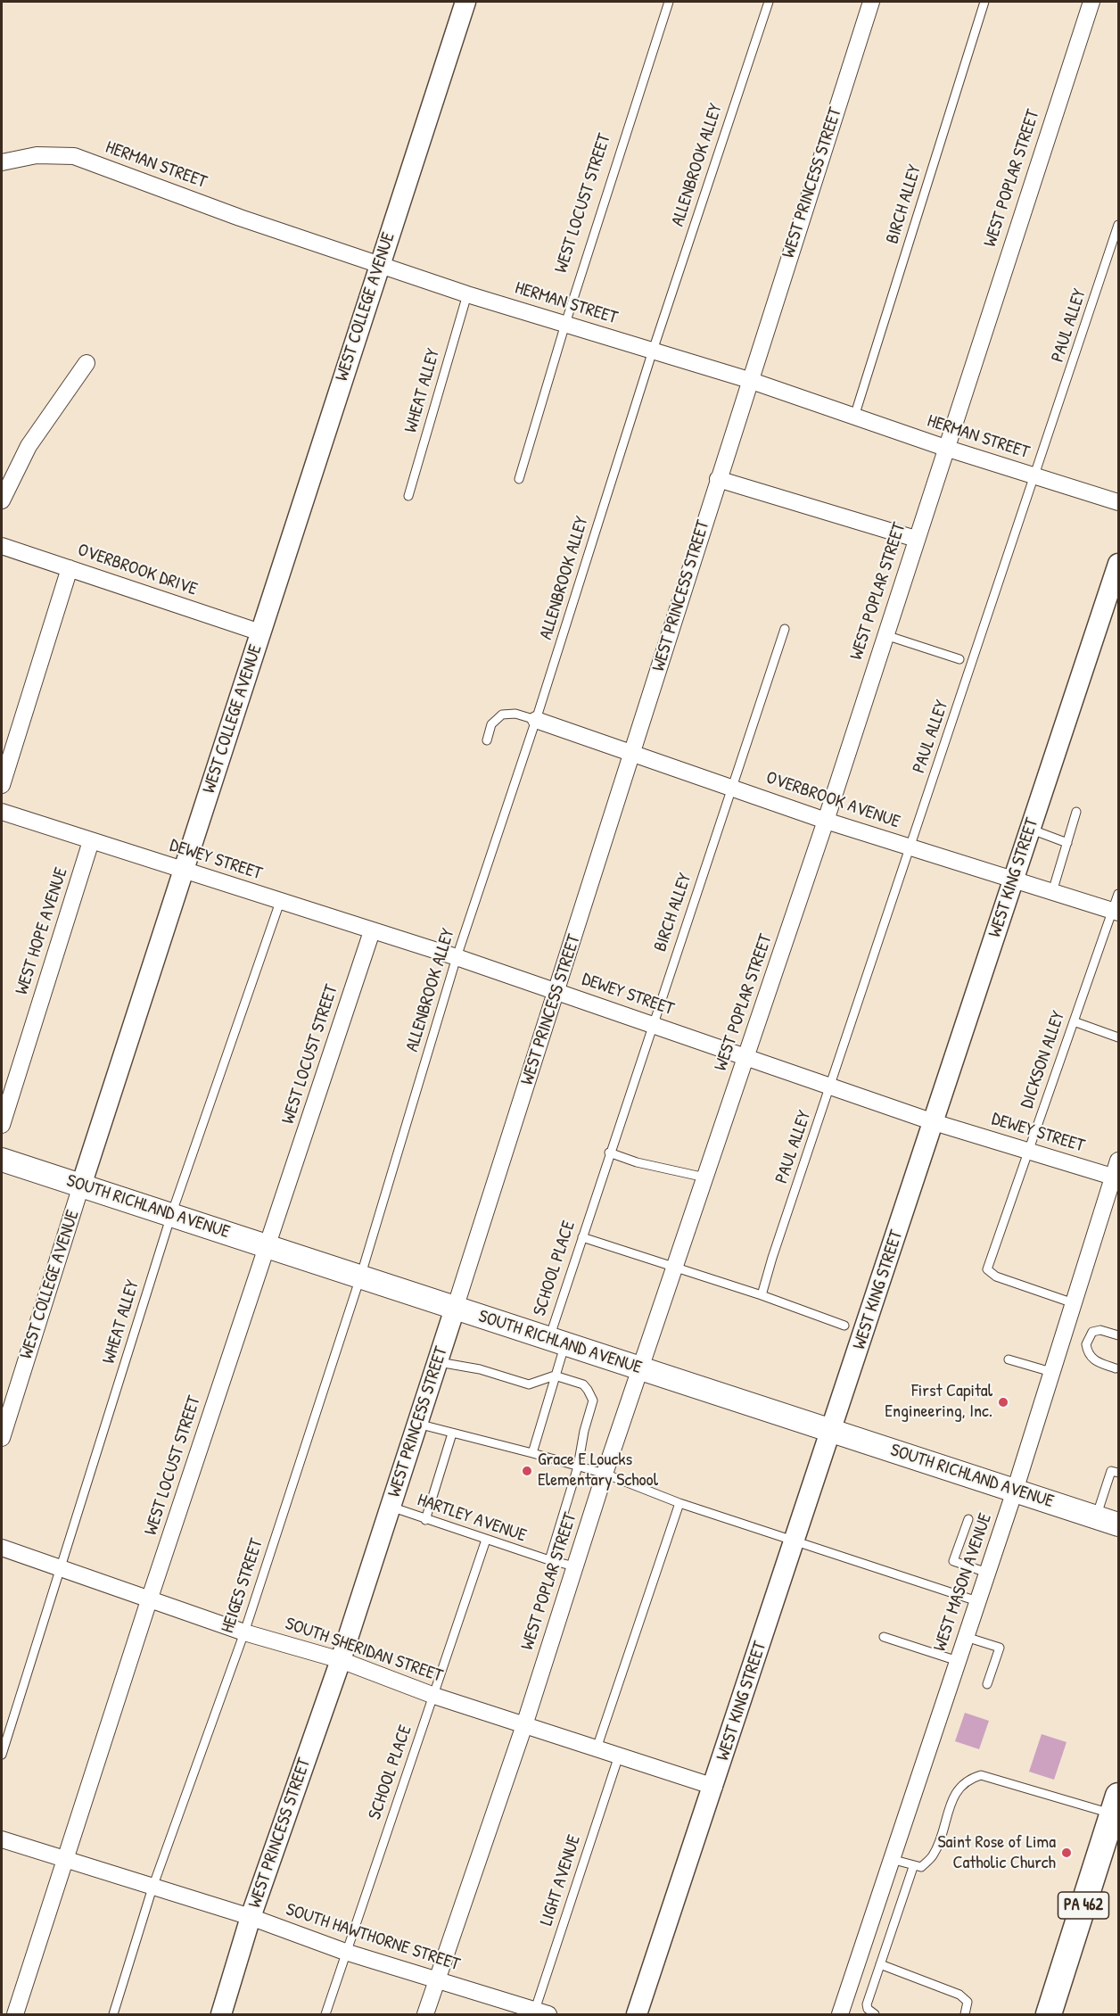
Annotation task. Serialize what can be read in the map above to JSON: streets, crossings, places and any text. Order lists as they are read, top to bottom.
{
  "streets": {
    "main road": ["SOUTH RICHLAND AVENUE", "PA 462"],
    "street": [
      "HERMAN STREET",
      "WEST POPLAR STREET",
      "WEST PRINCESS STREET",
      "WEST LOCUST STREET",
      "WEST COLLEGE AVENUE",
      "OVERBROOK DRIVE",
      "OVERBROOK AVENUE",
      "DEWEY STREET",
      "WEST KING STREET",
      "WEST HOPE AVENUE",
      "WEST MASON AVENUE",
      "SOUTH SHERIDAN STREET",
      "SOUTH HAWTHORNE STREET"
    ],
    "lane": [
      "ALLENBROOK ALLEY",
      "BIRCH ALLEY",
      "PAUL ALLEY",
      "WHEAT ALLEY",
      "DICKSON ALLEY",
      "SCHOOL PLACE",
      "HARTLEY AVENUE",
      "HEIGES STREET",
      "LIGHT AVENUE"
    ]
  },
  "crossings": [
    ["HERMAN STREET", "ALLENBROOK ALLEY"],
    ["HERMAN STREET", "WEST POPLAR STREET"],
    ["HERMAN STREET", "WEST PRINCESS STREET"],
    ["HERMAN STREET", "WEST LOCUST STREET"],
    ["HERMAN STREET", "BIRCH ALLEY"],
    ["HERMAN STREET", "WEST COLLEGE AVENUE"],
    ["HERMAN STREET", "PAUL ALLEY"],
    ["HERMAN STREET", "WHEAT ALLEY"],
    ["ALLENBROOK ALLEY", "OVERBROOK AVENUE"],
    ["ALLENBROOK ALLEY", "DEWEY STREET"],
    ["ALLENBROOK ALLEY", "HEIGES STREET"],
    ["WEST POPLAR STREET", "OVERBROOK AVENUE"],
    ["WEST POPLAR STREET", "DEWEY STREET"],
    ["WEST POPLAR STREET", "SOUTH RICHLAND AVENUE"],
    ["WEST POPLAR STREET", "HARTLEY AVENUE"],
    ["WEST POPLAR STREET", "SOUTH SHERIDAN STREET"],
    ["WEST POPLAR STREET", "SOUTH HAWTHORNE STREET"],
    ["WEST PRINCESS STREET", "OVERBROOK AVENUE"],
    ["WEST PRINCESS STREET", "DEWEY STREET"],
    ["WEST PRINCESS STREET", "SOUTH RICHLAND AVENUE"],
    ["WEST PRINCESS STREET", "HARTLEY AVENUE"],
    ["WEST PRINCESS STREET", "SOUTH SHERIDAN STREET"],
    ["WEST PRINCESS STREET", "SOUTH HAWTHORNE STREET"],
    ["WEST LOCUST STREET", "DEWEY STREET"],
    ["WEST LOCUST STREET", "SOUTH RICHLAND AVENUE"],
    ["WEST LOCUST STREET", "SOUTH SHERIDAN STREET"],
    ["WEST LOCUST STREET", "SOUTH HAWTHORNE STREET"],
    ["BIRCH ALLEY", "OVERBROOK AVENUE"],
    ["BIRCH ALLEY", "DEWEY STREET"],
    ["BIRCH ALLEY", "SCHOOL PLACE"],
    ["WEST COLLEGE AVENUE", "OVERBROOK DRIVE"],
    ["WEST COLLEGE AVENUE", "DEWEY STREET"],
    ["WEST COLLEGE AVENUE", "SOUTH RICHLAND AVENUE"],
    ["PAUL ALLEY", "OVERBROOK AVENUE"],
    ["PAUL ALLEY", "DEWEY STREET"],
    ["WHEAT ALLEY", "DEWEY STREET"],
    ["WHEAT ALLEY", "SOUTH RICHLAND AVENUE"],
    ["WHEAT ALLEY", "SOUTH SHERIDAN STREET"],
    ["OVERBROOK AVENUE", "WEST KING STREET"],
    ["OVERBROOK AVENUE", "DICKSON ALLEY"],
    ["DEWEY STREET", "WEST KING STREET"],
    ["DEWEY STREET", "WEST HOPE AVENUE"],
    ["DEWEY STREET", "DICKSON ALLEY"],
    ["DEWEY STREET", "WEST MASON AVENUE"],
    ["WEST KING STREET", "SOUTH RICHLAND AVENUE"],
    ["WEST KING STREET", "SOUTH SHERIDAN STREET"],
    ["DICKSON ALLEY", "WEST MASON AVENUE"],
    ["SOUTH RICHLAND AVENUE", "SCHOOL PLACE"],
    ["SOUTH RICHLAND AVENUE", "WEST MASON AVENUE"],
    ["SOUTH RICHLAND AVENUE", "HEIGES STREET"],
    ["SCHOOL PLACE", "HARTLEY AVENUE"],
    ["SCHOOL PLACE", "SOUTH SHERIDAN STREET"],
    ["SCHOOL PLACE", "SOUTH HAWTHORNE STREET"],
    ["HEIGES STREET", "SOUTH SHERIDAN STREET"],
    ["HEIGES STREET", "SOUTH HAWTHORNE STREET"],
    ["SOUTH SHERIDAN STREET", "LIGHT AVENUE"],
    ["LIGHT AVENUE", "SOUTH HAWTHORNE STREET"]
  ],
  "places": ["First Capital Engineering, Inc.", "Grace E Loucks Elementary School", "Saint Rose of Lima Catholic Church"]
}
